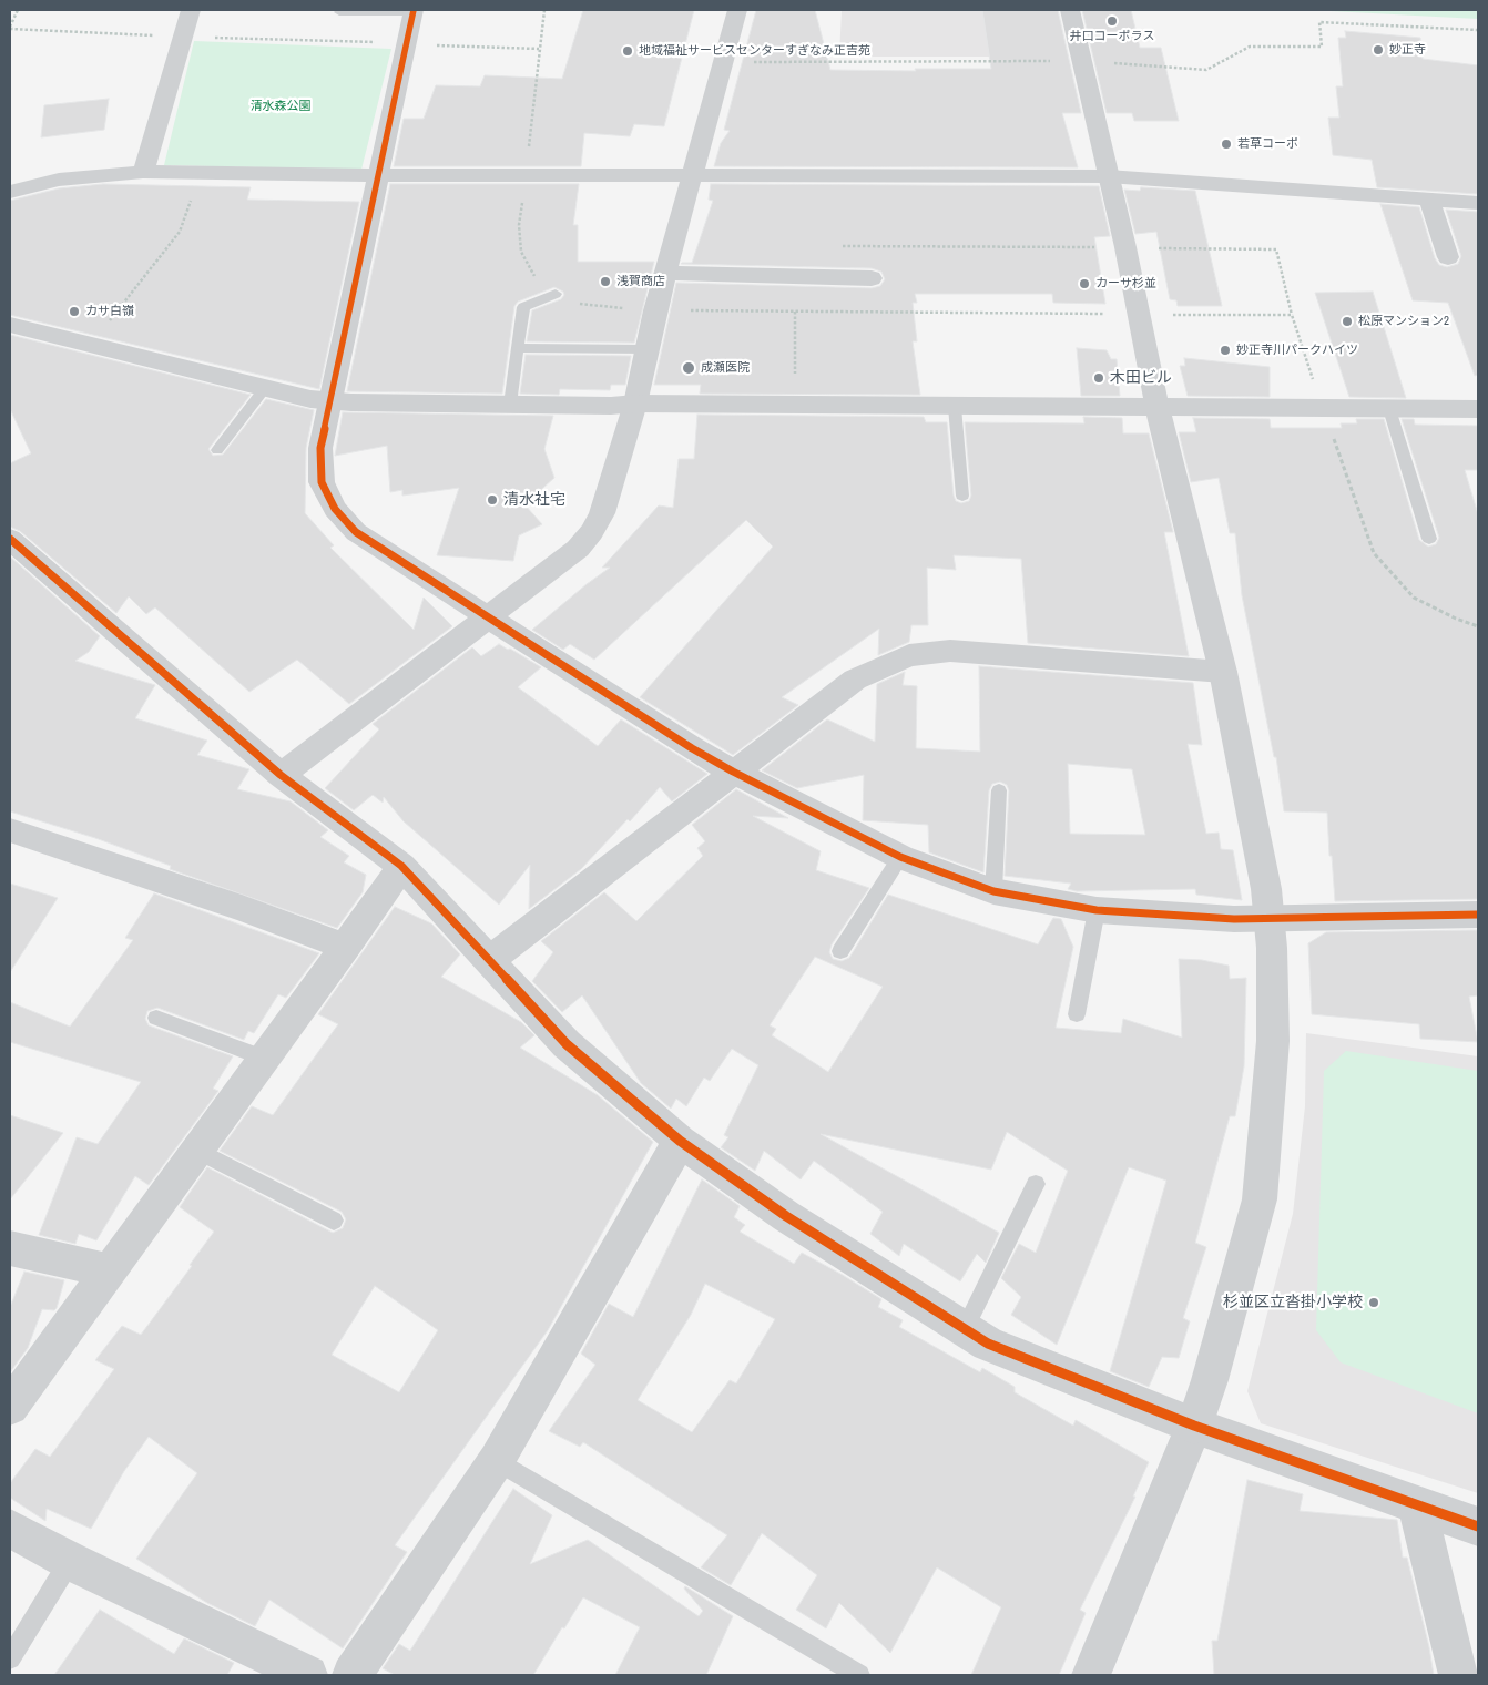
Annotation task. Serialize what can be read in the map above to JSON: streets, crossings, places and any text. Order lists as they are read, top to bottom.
{
  "parks": ["清水森公園"],
  "places": [
    "井口コーポラス",
    "妙正寺",
    "地域福祉サービスセンターすぎなみ正吉苑",
    "若草コーポ",
    "浅賀商店",
    "カーサ杉並",
    "カサ白嶺",
    "松原マンション2",
    "妙正寺川パークハイツ",
    "成瀬医院",
    "木田ビル",
    "清水社宅",
    "杉並区立沓掛小学校"
  ]
}
